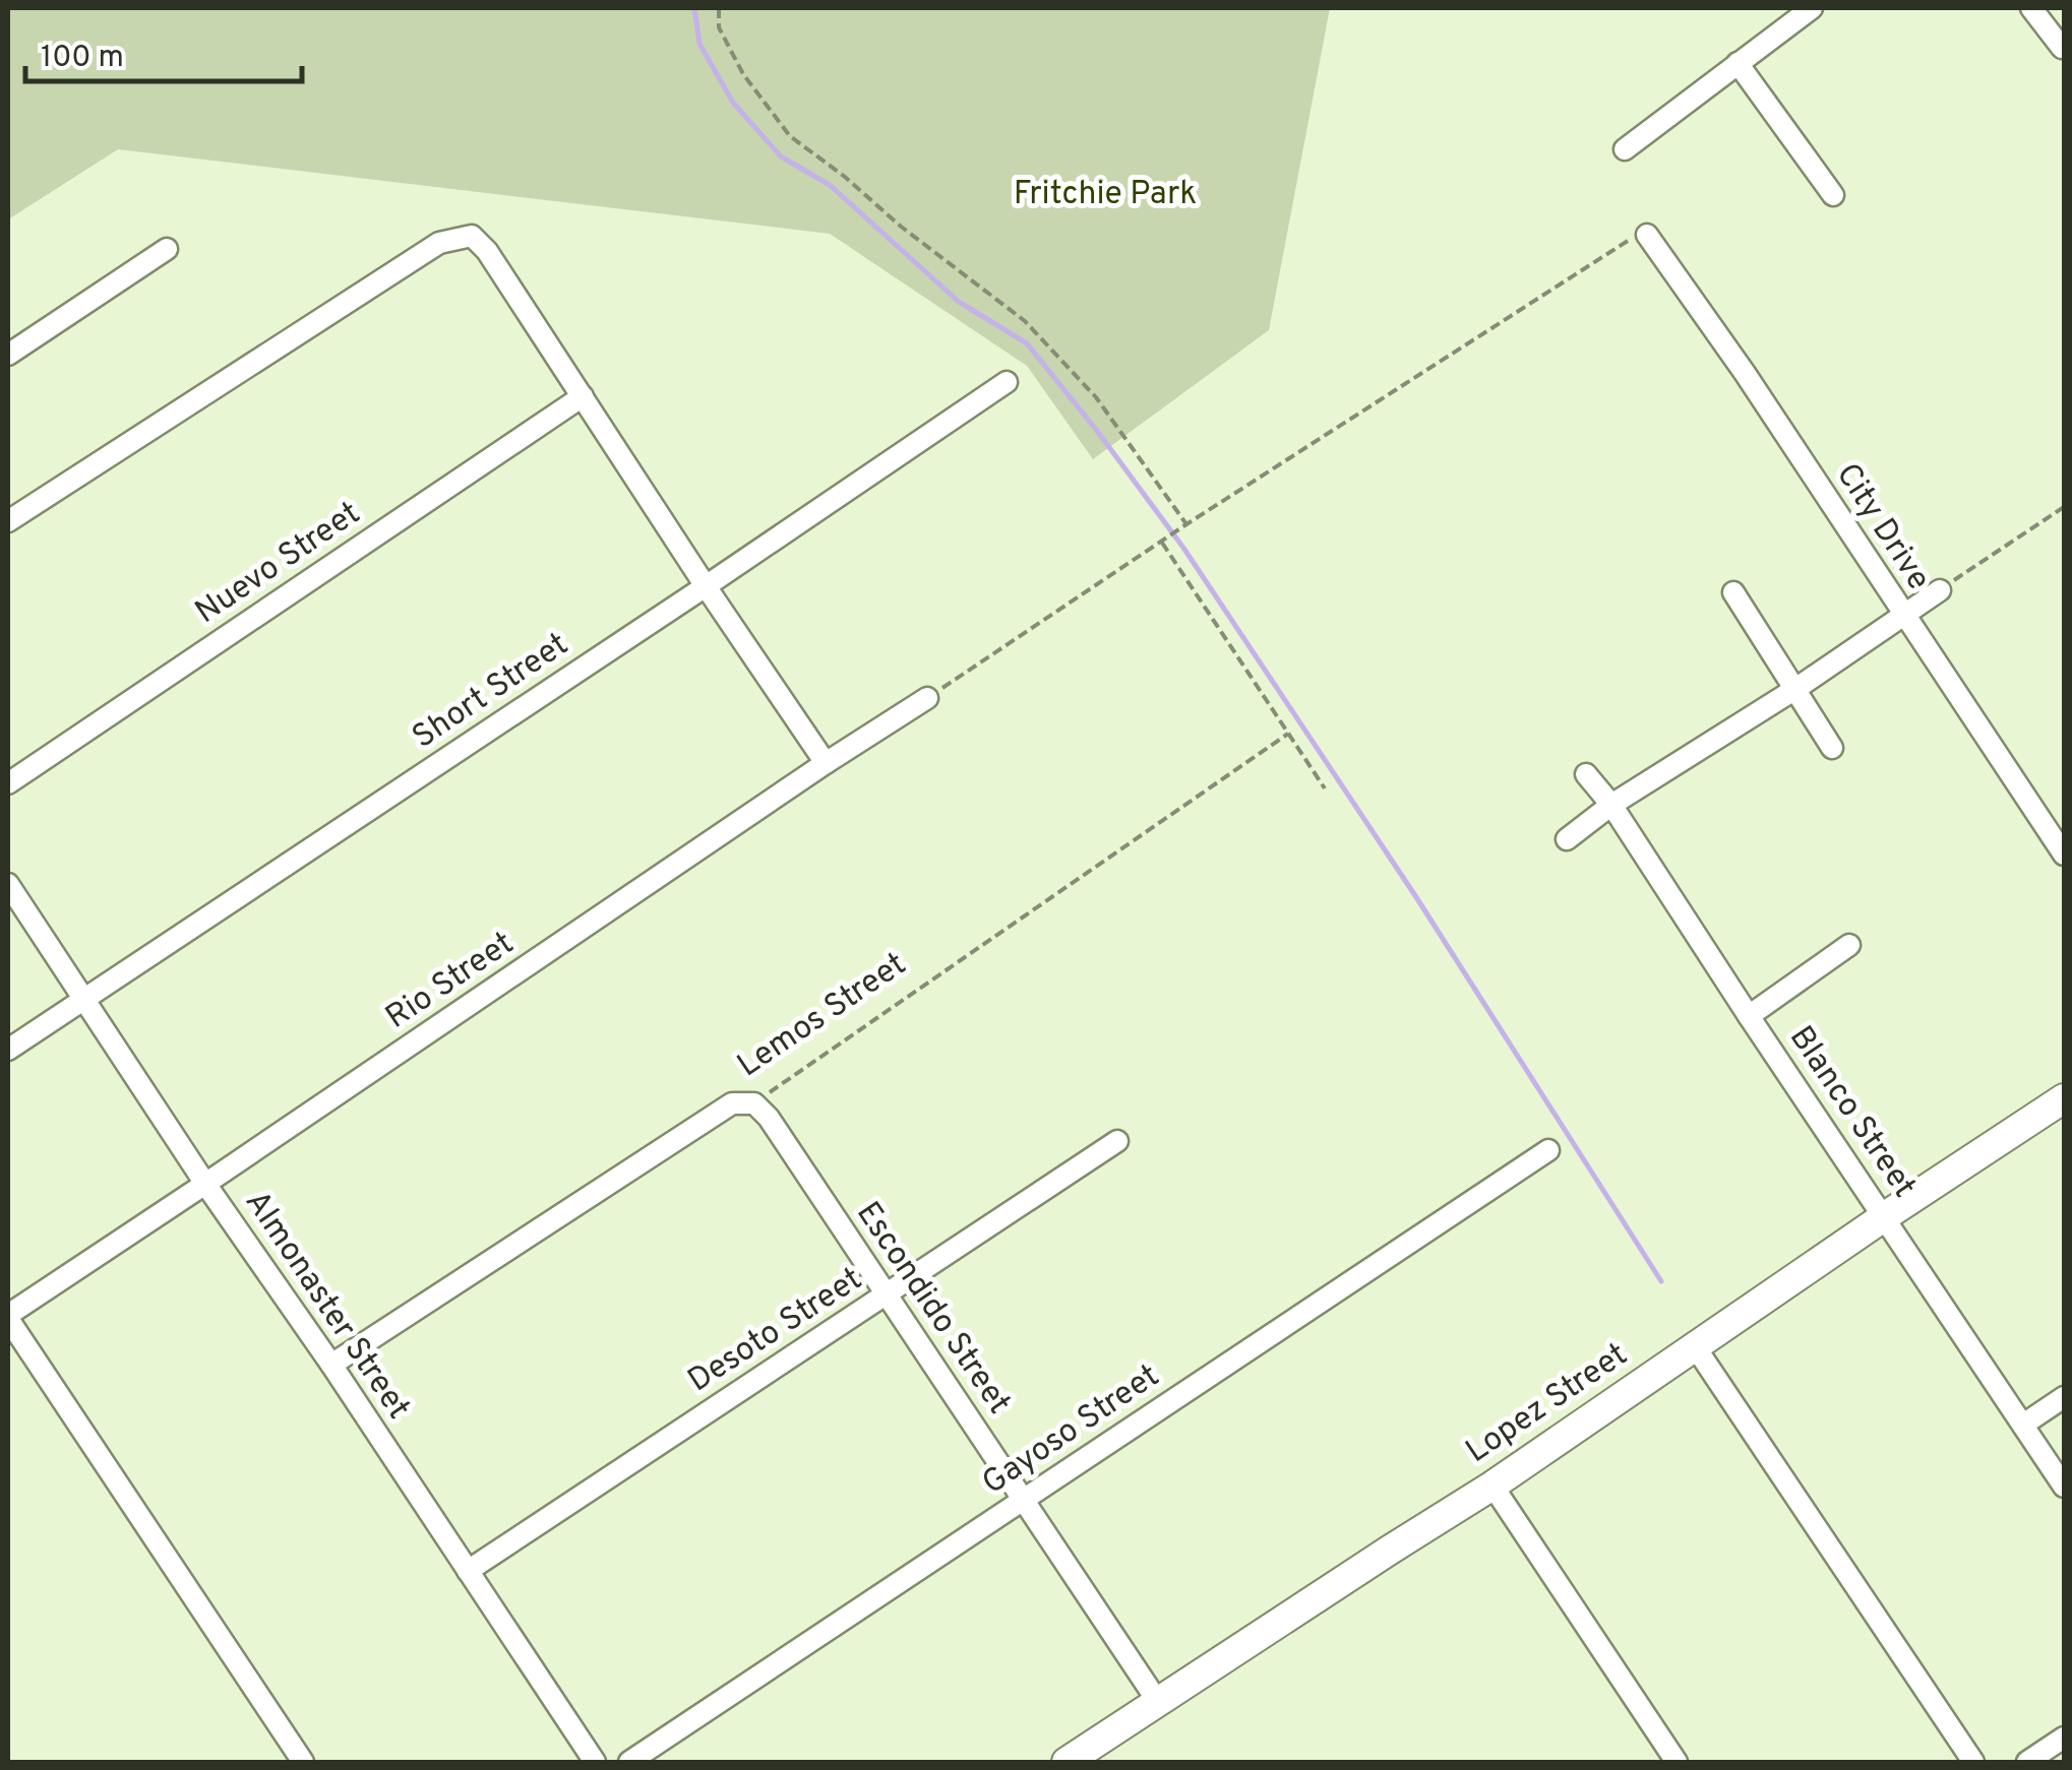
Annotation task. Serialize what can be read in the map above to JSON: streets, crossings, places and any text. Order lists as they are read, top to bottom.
{
  "streets": {
    "street": [
      "City Drive",
      "Nuevo Street",
      "Short Street",
      "Rio Street",
      "Lemos Street",
      "Blanco Street",
      "Almonaster Street",
      "Escondido Street",
      "Desoto Street",
      "Lopez Street",
      "Gayoso Street"
    ]
  },
  "crossings": [
    ["Short Street", "Almonaster Street"],
    ["Rio Street", "Almonaster Street"],
    ["Lemos Street", "Almonaster Street"],
    ["Lemos Street", "Escondido Street"],
    ["Blanco Street", "Lopez Street"],
    ["Almonaster Street", "Desoto Street"],
    ["Escondido Street", "Desoto Street"],
    ["Escondido Street", "Lopez Street"],
    ["Escondido Street", "Gayoso Street"]
  ],
  "parks": ["Fritchie Park"],
  "scale_bar": "100 m"
}
